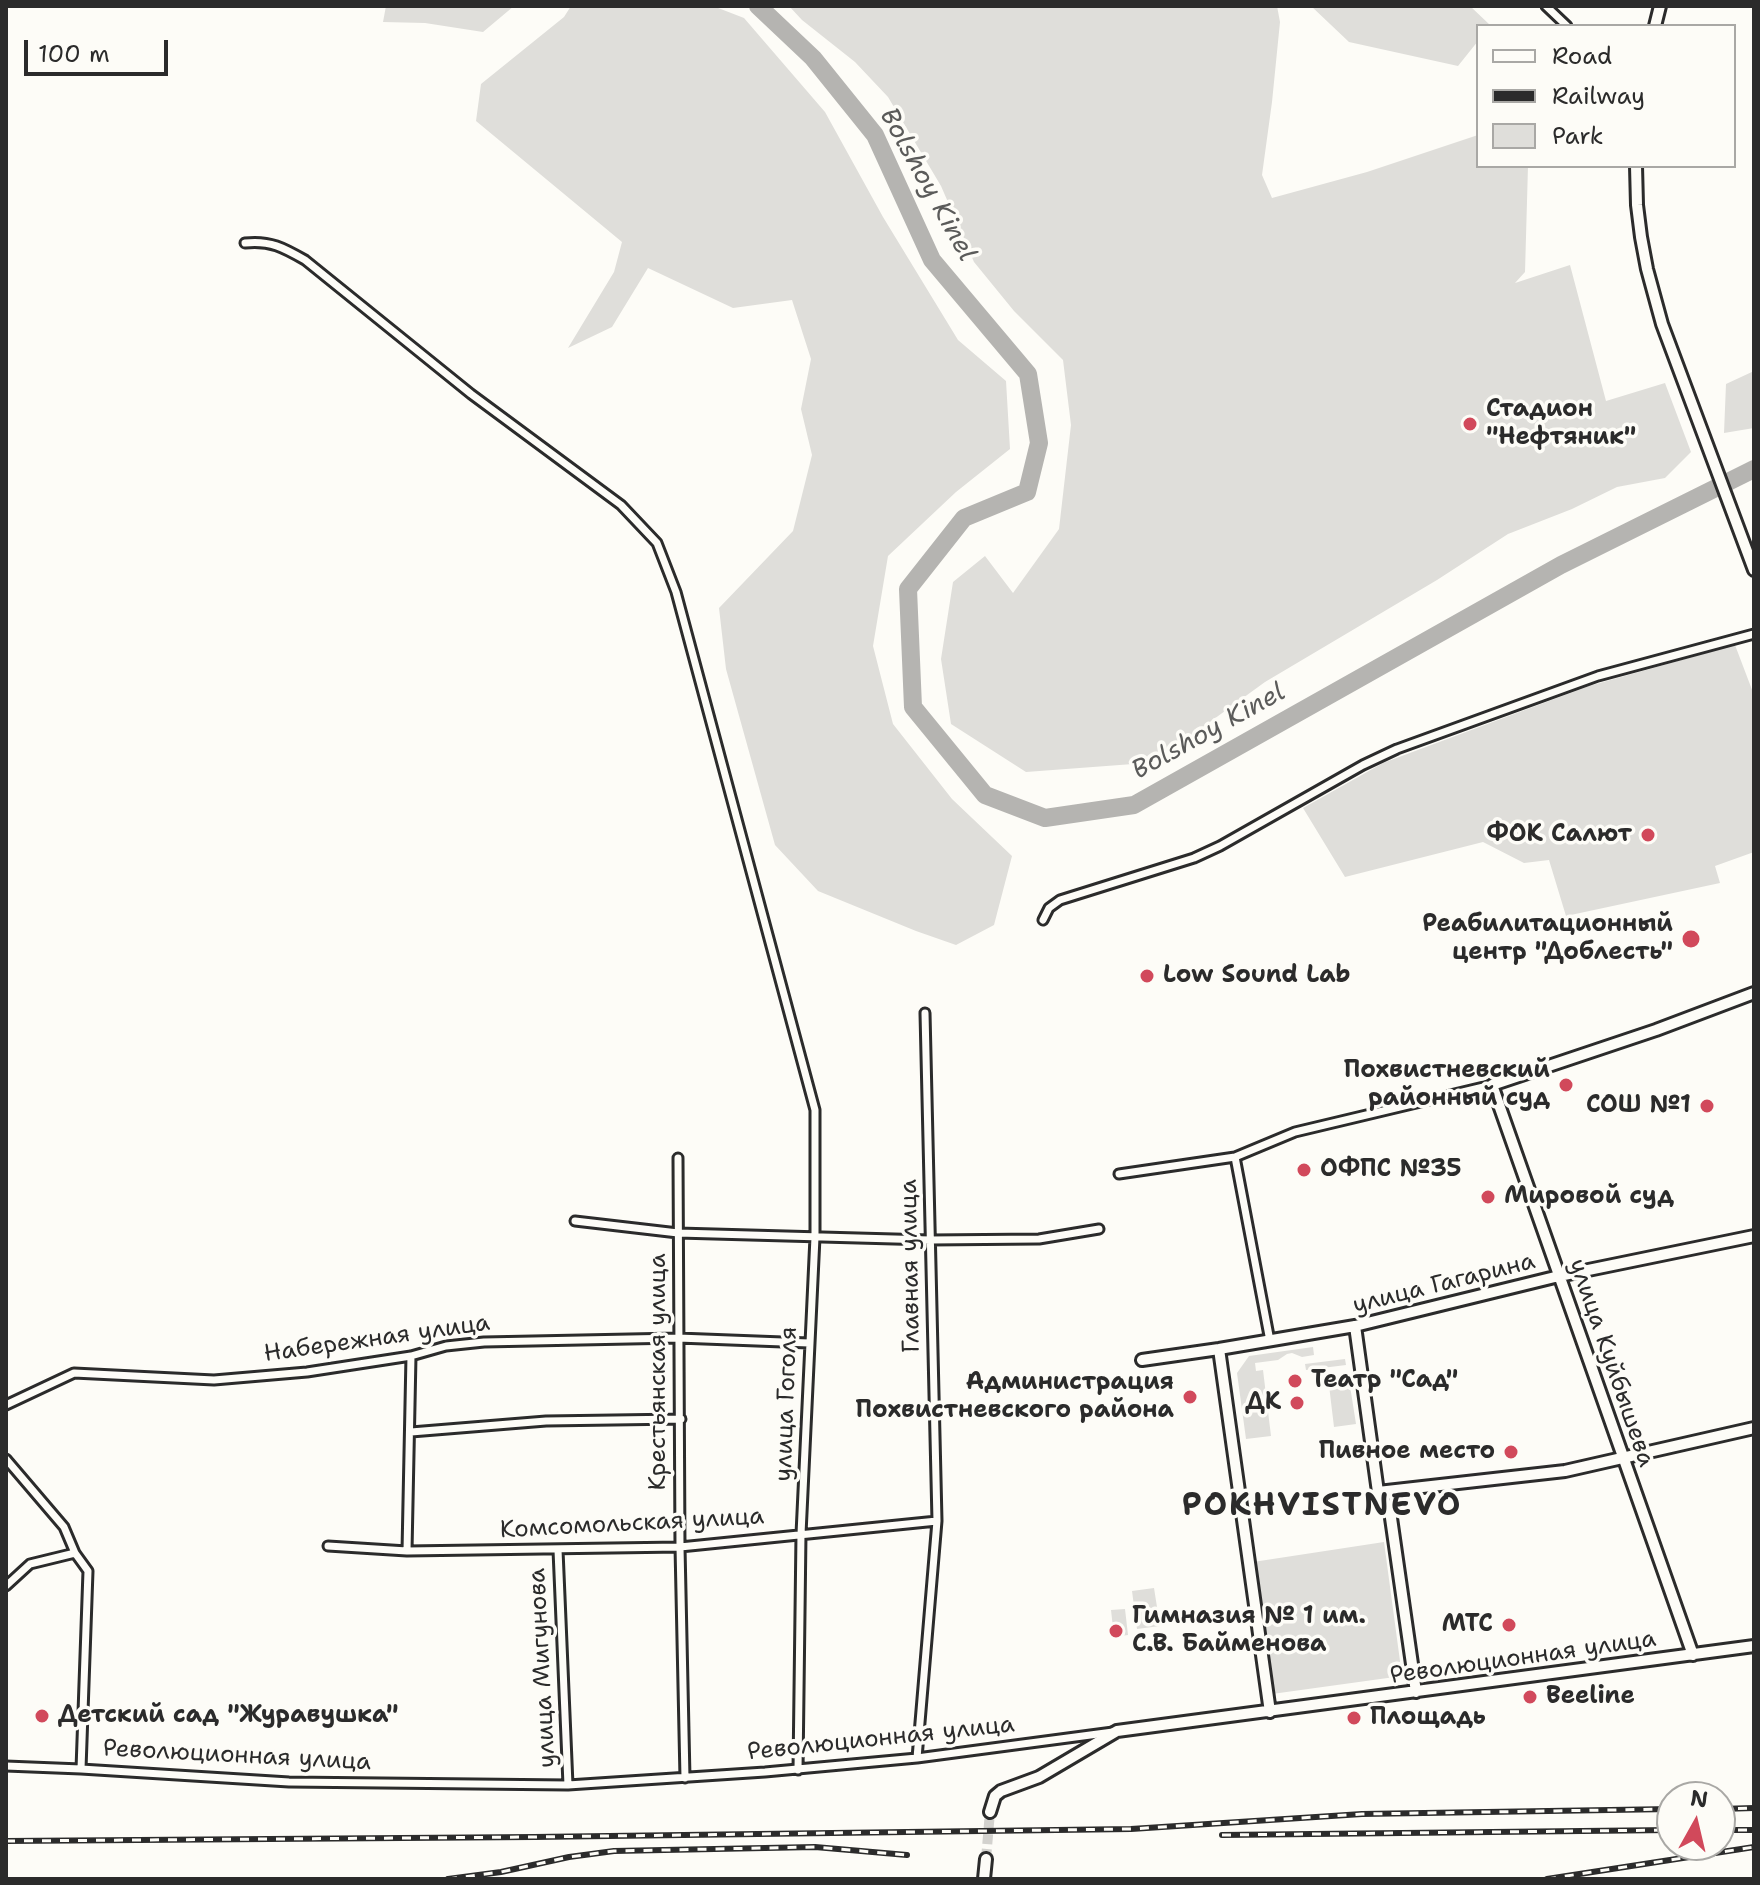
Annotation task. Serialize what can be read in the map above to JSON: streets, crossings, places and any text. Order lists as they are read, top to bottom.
{
  "streets": {
    "street": [
      "Главная улица",
      "улица Гагарина",
      "Набережная улица",
      "улица Куйбышева",
      "Крестьянская улица",
      "улица Гоголя",
      "Комсомольская улица",
      "Революционная улица",
      "улица Мигунова"
    ]
  },
  "crossings": [
    ["Главная улица", "Комсомольская улица"],
    ["Главная улица", "Революционная улица"],
    ["улица Гагарина", "улица Куйбышева"],
    ["Набережная улица", "Крестьянская улица"],
    ["Набережная улица", "улица Гоголя"],
    ["улица Куйбышева", "Революционная улица"],
    ["Крестьянская улица", "Комсомольская улица"],
    ["Крестьянская улица", "Революционная улица"],
    ["улица Гоголя", "Комсомольская улица"],
    ["улица Гоголя", "Революционная улица"],
    ["Комсомольская улица", "улица Мигунова"],
    ["Революционная улица", "улица Мигунова"]
  ],
  "districts": ["POKHVISTNEVO"],
  "water": ["Bolshoy Kinel"],
  "places": [
    "Стадион \"Нефтяник\"",
    "ФОК Салют",
    "Реабилитационный центр \"Доблесть\"",
    "Low Sound Lab",
    "Похвистневский районный суд",
    "СОШ №1",
    "ОФПС №35",
    "Мировой суд",
    "Театр \"Сад\"",
    "Администрация Похвистневского района",
    "ДК",
    "Пивное место",
    "МТС",
    "Гимназия № 1 им. С.В. Байменова",
    "Beeline",
    "Детский сад \"Журавушка\"",
    "Площадь"
  ],
  "legend": ["Road", "Railway", "Park"],
  "scale_bar": "100 m",
  "north": "top"
}
